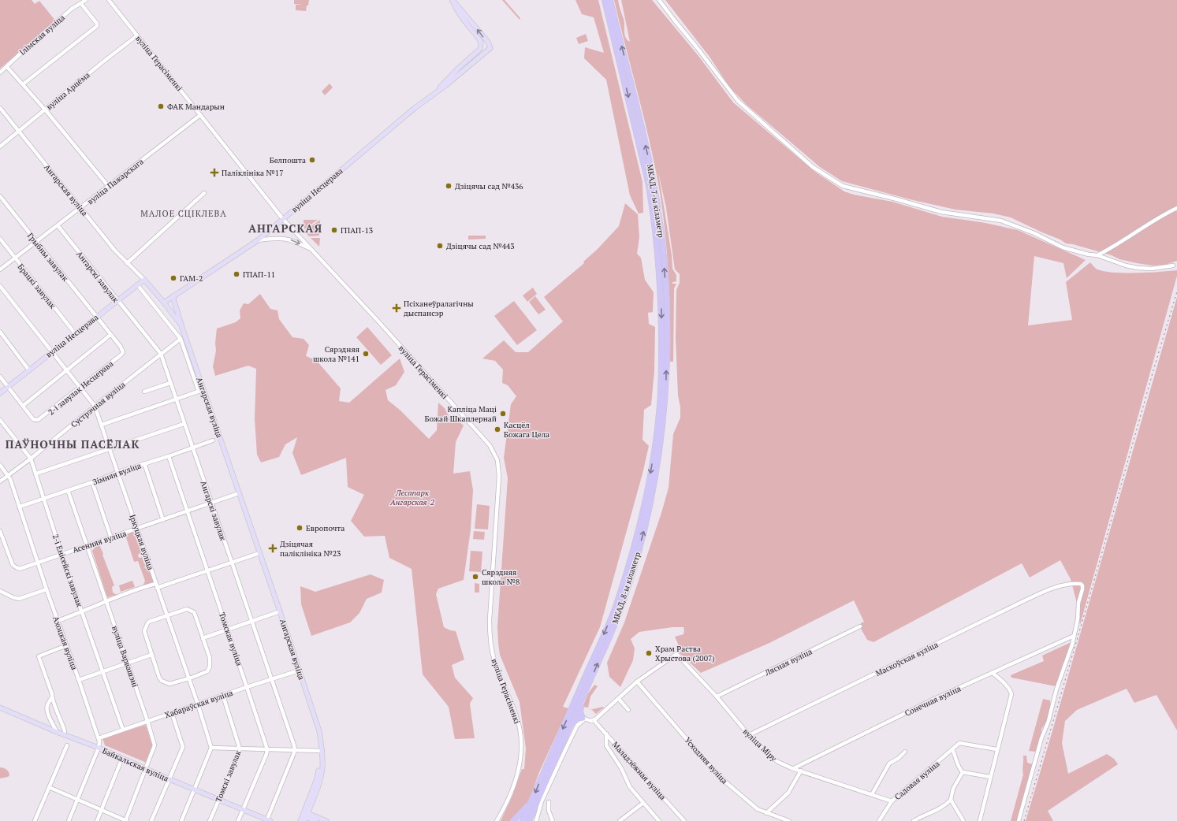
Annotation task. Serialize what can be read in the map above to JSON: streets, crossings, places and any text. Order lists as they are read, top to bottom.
{
  "streets": {
    "highway": ["МКАД, 7-ы кіламетр", "МКАД, 8-ы кіламетр"],
    "main road": ["Ангарская вуліца", "вуліца Несцерава", "Байкальская вуліца"],
    "street": [
      "Ілімская вуліца",
      "вуліца Герасіменкі",
      "вуліца Арцёма",
      "вуліца Пажарскага",
      "Грыбны завулак",
      "Ангарскі завулак",
      "Брацкі завулак",
      "2-і завулак Несцерава",
      "Сустрэчная вуліца",
      "Зімняя вуліца",
      "Асенняя вуліца",
      "Іркуцкая вуліца",
      "2-і Енісейскі завулак",
      "Томская вуліца",
      "Ахоцкая вуліца",
      "вуліца Варвашэні",
      "Маскоўская вуліца",
      "Лясная вуліца",
      "Сонечная вуліца",
      "Хабараўская вуліца",
      "вуліца Міру",
      "Усходняя вуліца",
      "Маладзёжная вуліца",
      "Томскі завулак",
      "Садовая вуліца"
    ]
  },
  "crossings": [
    ["вуліца Герасіменкі", "вуліца Арцёма"],
    ["вуліца Герасіменкі", "вуліца Пажарскага"],
    ["вуліца Герасіменкі", "вуліца Несцерава"],
    ["вуліца Арцёма", "Ангарская вуліца"],
    ["вуліца Пажарскага", "Ангарская вуліца"],
    ["вуліца Пажарскага", "Грыбны завулак"],
    ["вуліца Пажарскага", "Ангарскі завулак"],
    ["вуліца Пажарскага", "Брацкі завулак"],
    ["Ангарская вуліца", "вуліца Несцерава"],
    ["Ангарская вуліца", "Асенняя вуліца"],
    ["Ангарская вуліца", "Хабараўская вуліца"],
    ["вуліца Несцерава", "Грыбны завулак"],
    ["вуліца Несцерава", "Ангарскі завулак"],
    ["вуліца Несцерава", "Брацкі завулак"],
    ["вуліца Несцерава", "2-і завулак Несцерава"],
    ["вуліца Несцерава", "Іркуцкая вуліца"],
    ["МКАД, 7-ы кіламетр", "МКАД, 8-ы кіламетр"],
    ["Грыбны завулак", "2-і завулак Несцерава"],
    ["Ангарскі завулак", "Сустрэчная вуліца"],
    ["Ангарскі завулак", "Зімняя вуліца"],
    ["Ангарскі завулак", "Асенняя вуліца"],
    ["Ангарскі завулак", "Хабараўская вуліца"],
    ["2-і завулак Несцерава", "Іркуцкая вуліца"],
    ["Сустрэчная вуліца", "Іркуцкая вуліца"],
    ["Сустрэчная вуліца", "2-і Енісейскі завулак"],
    ["Сустрэчная вуліца", "Ахоцкая вуліца"],
    ["Зімняя вуліца", "Іркуцкая вуліца"],
    ["Зімняя вуліца", "2-і Енісейскі завулак"],
    ["Зімняя вуліца", "Томская вуліца"],
    ["Зімняя вуліца", "Ахоцкая вуліца"],
    ["Зімняя вуліца", "вуліца Варвашэні"],
    ["Асенняя вуліца", "Іркуцкая вуліца"],
    ["Асенняя вуліца", "2-і Енісейскі завулак"],
    ["Асенняя вуліца", "Томская вуліца"],
    ["Асенняя вуліца", "Ахоцкая вуліца"],
    ["Асенняя вуліца", "вуліца Варвашэні"],
    ["Іркуцкая вуліца", "Хабараўская вуліца"],
    ["2-і Енісейскі завулак", "Хабараўская вуліца"],
    ["Томская вуліца", "Хабараўская вуліца"],
    ["Ахоцкая вуліца", "Хабараўская вуліца"],
    ["Ахоцкая вуліца", "Байкальская вуліца"],
    ["вуліца Варвашэні", "Хабараўская вуліца"],
    ["вуліца Варвашэні", "Байкальская вуліца"],
    ["Маскоўская вуліца", "Сонечная вуліца"],
    ["Маскоўская вуліца", "вуліца Міру"],
    ["Лясная вуліца", "вуліца Міру"],
    ["Сонечная вуліца", "вуліца Міру"],
    ["Хабараўская вуліца", "Томскі завулак"],
    ["вуліца Міру", "Усходняя вуліца"],
    ["вуліца Міру", "Садовая вуліца"],
    ["Байкальская вуліца", "Томскі завулак"]
  ],
  "districts": ["МАЛОЕ СЦІКЛЕВА", "АНГАРСКАЯ", "ПАЎНОЧНЫ ПАСЁЛАК"],
  "parks": ["Лесапарк Ангарская-2"],
  "places": {
    "other": [
      "ФАК Мандарын",
      "Белпошта",
      "Дзіцячы сад №436",
      "ГПАП-13",
      "Дзіцячы сад №443",
      "ГПАП-11",
      "ГАМ-2",
      "Сярэдняя школа №141",
      "Капліца Маці Божай Шкаплернай",
      "Касцёл Божага Цела",
      "Европочта",
      "Сярэдняя школа №8",
      "Храм Раства Хрыстова (2007)"
    ],
    "health": ["Паліклініка №17", "Псіханеўралагічны дыспансэр", "Дзіцячая паліклініка №23"]
  }
}
